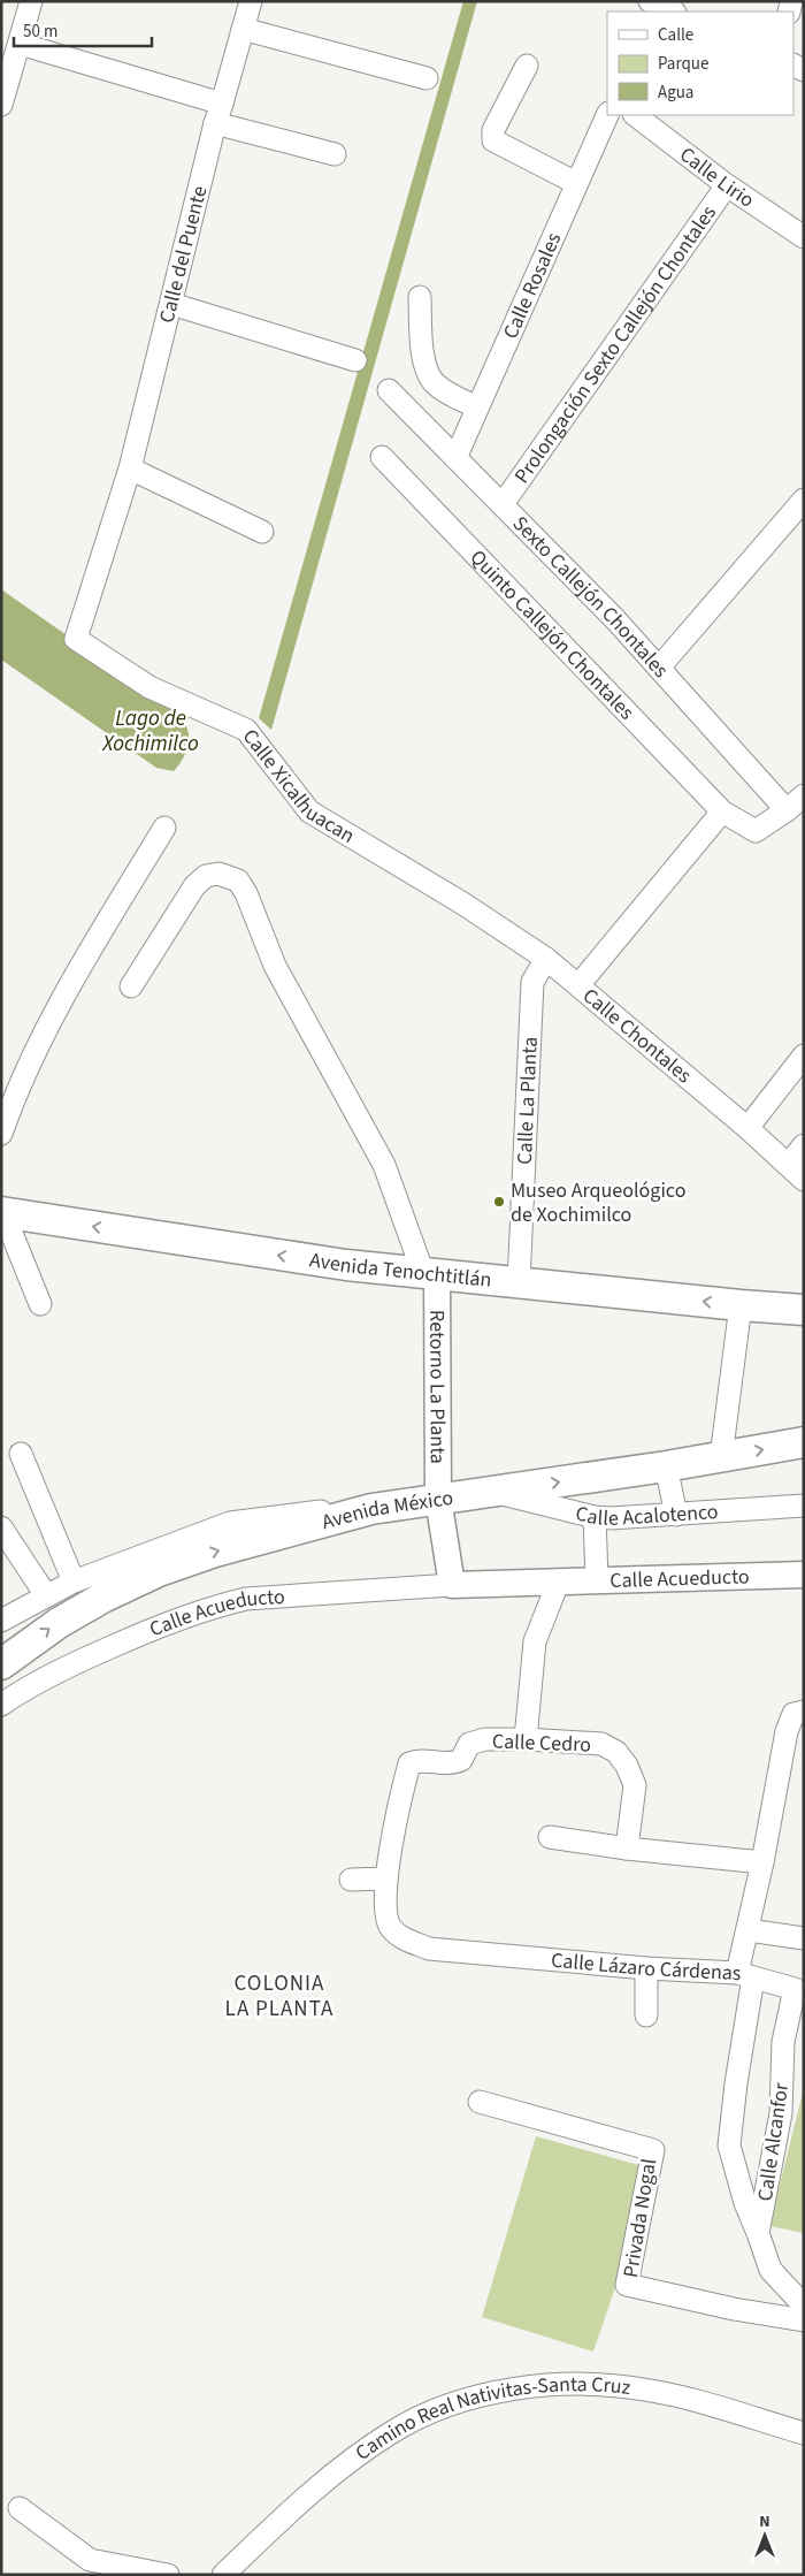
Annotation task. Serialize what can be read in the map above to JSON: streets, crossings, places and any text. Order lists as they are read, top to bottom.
{
  "streets": {
    "main road": ["Avenida Tenochtitlán", "Avenida México"],
    "street": [
      "Calle Lirio",
      "Calle del Puente",
      "Calle Rosales",
      "Prolongación Sexto Callejón Chontales",
      "Sexto Callejón Chontales",
      "Quinto Callejón Chontales",
      "Calle Xicalhuacan",
      "Calle Chontales",
      "Calle La Planta",
      "Retorno La Planta",
      "Calle Acalotenco",
      "Calle Acueducto",
      "Calle Cedro",
      "Calle Lázaro Cárdenas",
      "Calle Alcanfor",
      "Privada Nogal",
      "Camino Real Nativitas-Santa Cruz"
    ]
  },
  "crossings": [
    ["Calle Lirio", "Prolongación Sexto Callejón Chontales"],
    ["Calle del Puente", "Calle Xicalhuacan"],
    ["Calle Rosales", "Sexto Callejón Chontales"],
    ["Prolongación Sexto Callejón Chontales", "Sexto Callejón Chontales"],
    ["Sexto Callejón Chontales", "Quinto Callejón Chontales"],
    ["Calle Xicalhuacan", "Calle Chontales"],
    ["Calle Chontales", "Calle La Planta"],
    ["Calle La Planta", "Avenida Tenochtitlán"],
    ["Avenida Tenochtitlán", "Retorno La Planta"],
    ["Retorno La Planta", "Avenida México"],
    ["Avenida México", "Calle Acalotenco"],
    ["Calle Cedro", "Calle Lázaro Cárdenas"],
    ["Calle Lázaro Cárdenas", "Calle Alcanfor"]
  ],
  "one_way": ["Avenida Tenochtitlán", "Avenida México"],
  "districts": ["COLONIA LA PLANTA"],
  "water": ["Lago de Xochimilco"],
  "places": ["Museo Arqueológico de Xochimilco"],
  "legend": ["Calle", "Parque", "Agua"],
  "scale_bar": "50 m",
  "north": "top"
}
